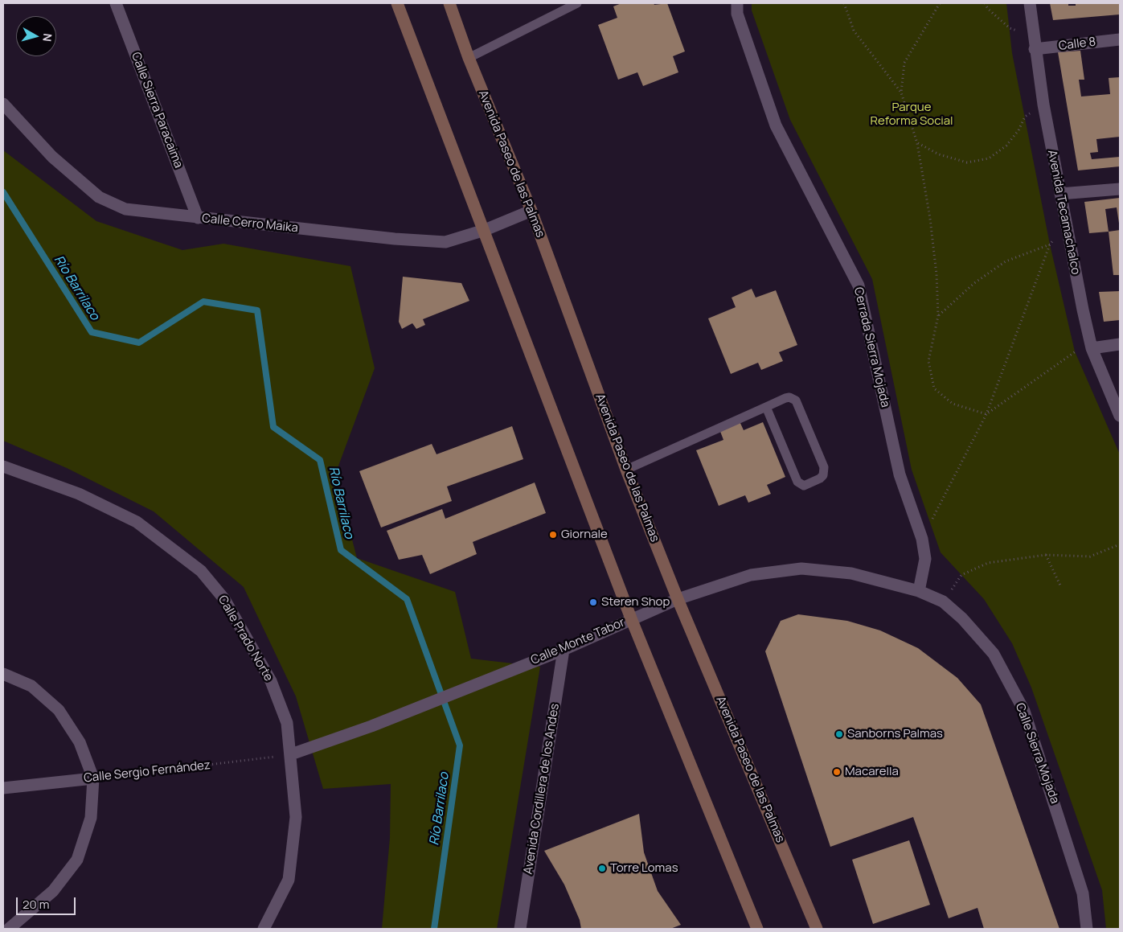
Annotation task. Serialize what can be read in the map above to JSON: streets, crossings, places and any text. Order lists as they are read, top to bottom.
{
  "streets": {
    "main road": ["Avenida Paseo de las Palmas"],
    "street": [
      "Calle 8",
      "Calle Sierra Paracaima",
      "Avenida Tecamachalco",
      "Calle Cerro Maika",
      "Cerrada Sierra Mojada",
      "Calle Prado Norte",
      "Calle Monte Tabor",
      "Calle Sierra Mojada",
      "Calle Sergio Fernández",
      "Avenida Cordillera de los Andes"
    ]
  },
  "crossings": [
    ["Calle 8", "Avenida Tecamachalco"],
    ["Calle Sierra Paracaima", "Calle Cerro Maika"],
    ["Avenida Paseo de las Palmas", "Calle Cerro Maika"],
    ["Avenida Paseo de las Palmas", "Calle Monte Tabor"],
    ["Cerrada Sierra Mojada", "Calle Monte Tabor"],
    ["Cerrada Sierra Mojada", "Calle Sierra Mojada"],
    ["Calle Prado Norte", "Calle Monte Tabor"],
    ["Calle Prado Norte", "Calle Sergio Fernández"],
    ["Calle Monte Tabor", "Calle Sierra Mojada"],
    ["Calle Monte Tabor", "Calle Sergio Fernández"],
    ["Calle Monte Tabor", "Avenida Cordillera de los Andes"]
  ],
  "water": ["Río Barrilaco"],
  "parks": ["Parque Reforma Social"],
  "places": [
    "Giornale",
    "Steren Shop",
    "Sanborns Palmas",
    "Macarella",
    "Torre Lomas"
  ],
  "scale_bar": "20 m",
  "north": "right"
}
